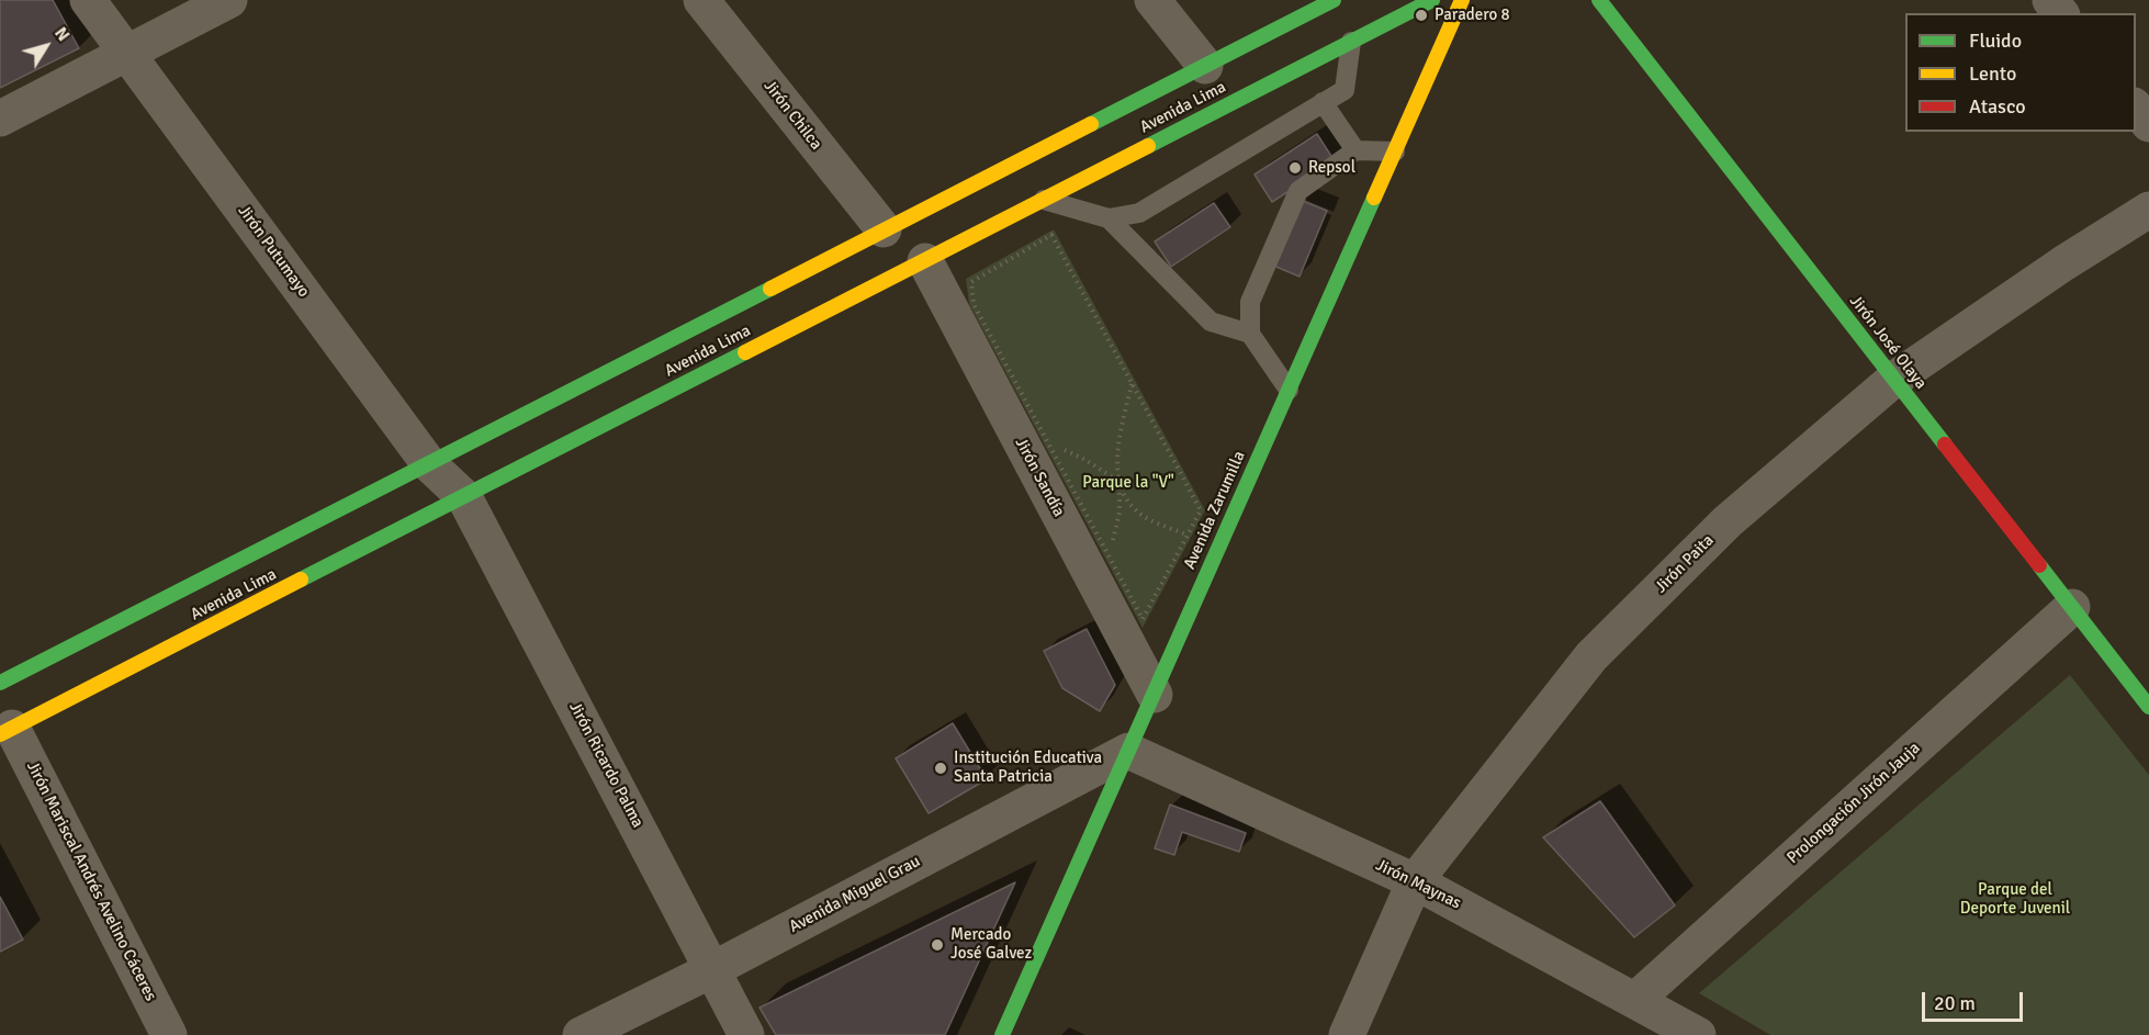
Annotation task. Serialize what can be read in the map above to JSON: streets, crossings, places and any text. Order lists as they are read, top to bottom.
{
  "streets": {
    "main road": ["Avenida Lima", "Jirón José Olaya", "Avenida Zarumilla"],
    "street": [
      "Jirón Chilca",
      "Jirón Putumayo",
      "Jirón Sandía",
      "Jirón Paita",
      "Jirón Ricardo Palma",
      "Prolongación Jirón Jauja",
      "Jirón Mariscal Andrés Avelino Cáceres",
      "Jirón Maynas",
      "Avenida Miguel Grau"
    ]
  },
  "crossings": [
    ["Avenida Lima", "Jirón Chilca"],
    ["Avenida Lima", "Jirón Putumayo"],
    ["Avenida Lima", "Jirón Sandía"],
    ["Avenida Lima", "Jirón Ricardo Palma"],
    ["Avenida Lima", "Jirón Mariscal Andrés Avelino Cáceres"],
    ["Jirón Putumayo", "Jirón Ricardo Palma"],
    ["Jirón José Olaya", "Jirón Paita"],
    ["Jirón José Olaya", "Prolongación Jirón Jauja"],
    ["Jirón Sandía", "Avenida Zarumilla"],
    ["Avenida Zarumilla", "Jirón Maynas"],
    ["Avenida Zarumilla", "Avenida Miguel Grau"],
    ["Jirón Paita", "Jirón Maynas"],
    ["Jirón Ricardo Palma", "Avenida Miguel Grau"],
    ["Prolongación Jirón Jauja", "Jirón Maynas"],
    ["Jirón Maynas", "Avenida Miguel Grau"]
  ],
  "parks": ["Parque la \"V\"", "Parque del Deporte Juvenil"],
  "places": [
    "Paradero 8",
    "Repsol",
    "Institución Educativa Santa Patricia",
    "Mercado José Galvez"
  ],
  "legend": ["Fluido", "Lento", "Atasco"],
  "scale_bar": "20 m",
  "north": "top right"
}
